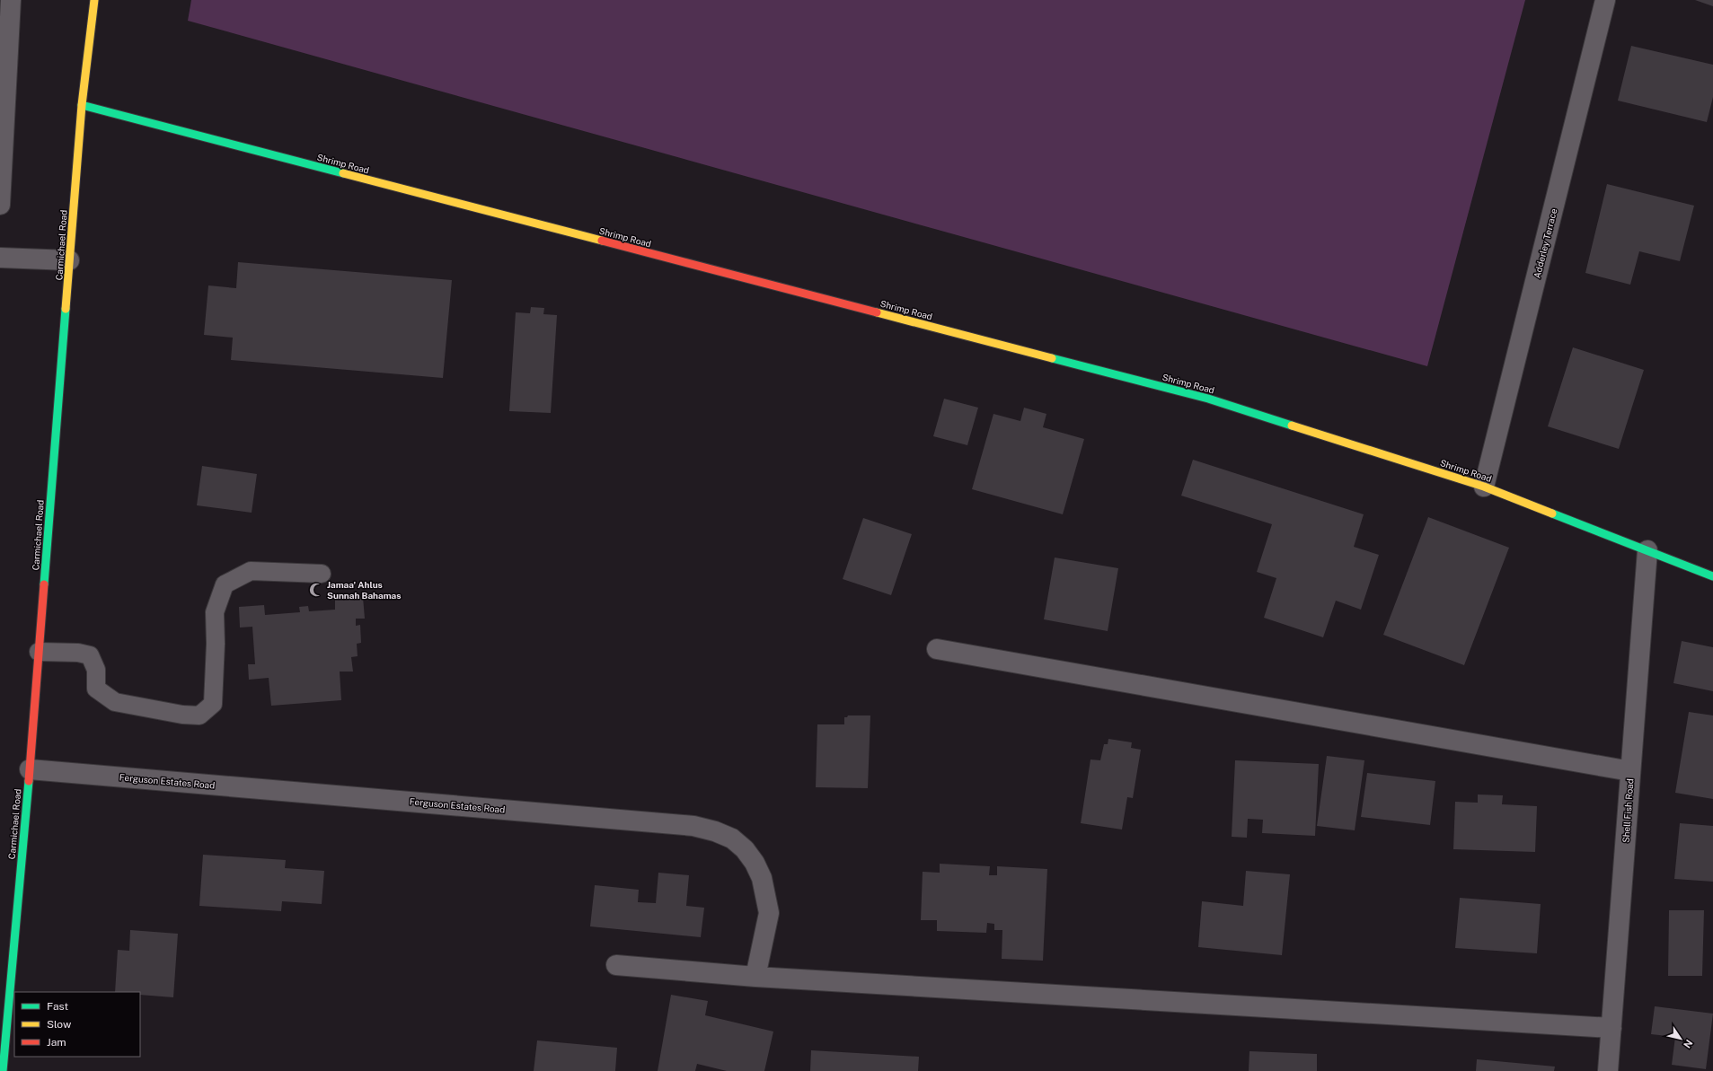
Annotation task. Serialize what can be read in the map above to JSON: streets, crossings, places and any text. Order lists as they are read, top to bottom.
{
  "streets": {
    "street": [
      "Shrimp Road",
      "Adderley Terrace",
      "Carmichael Road",
      "Ferguson Estates Road",
      "Shell Fish Road"
    ]
  },
  "crossings": [
    ["Shrimp Road", "Adderley Terrace"],
    ["Shrimp Road", "Carmichael Road"],
    ["Shrimp Road", "Shell Fish Road"],
    ["Carmichael Road", "Ferguson Estates Road"]
  ],
  "places": {
    "mosque": ["Jamaa' Ahlus Sunnah Bahamas"]
  },
  "legend": ["Fast", "Slow", "Jam"],
  "north": "bottom right"
}
